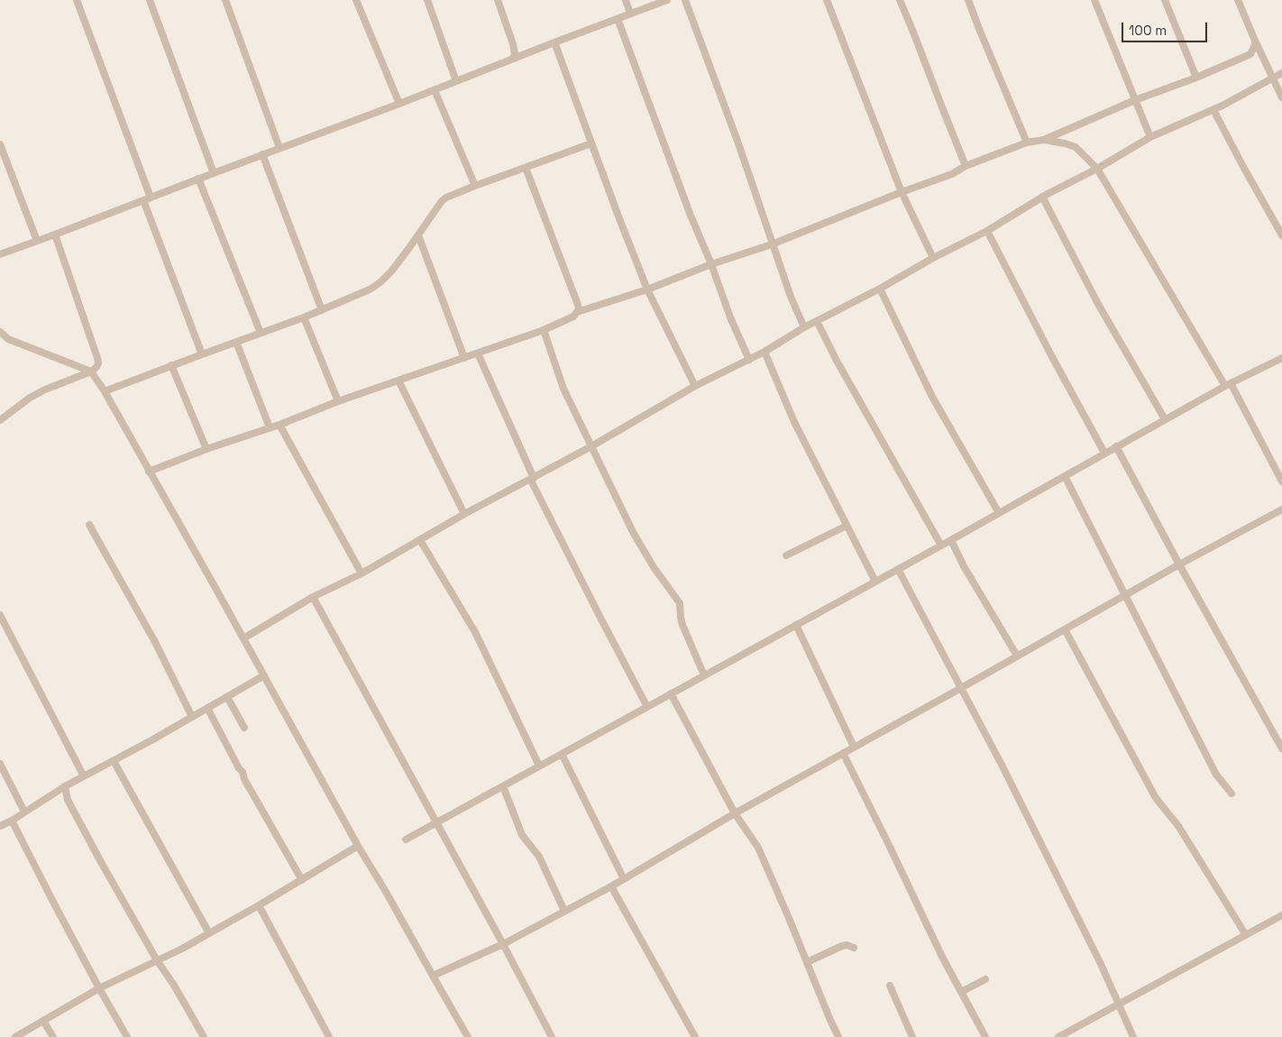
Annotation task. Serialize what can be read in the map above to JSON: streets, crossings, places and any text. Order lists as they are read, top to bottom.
{
  "scale_bar": "100 m"
}
